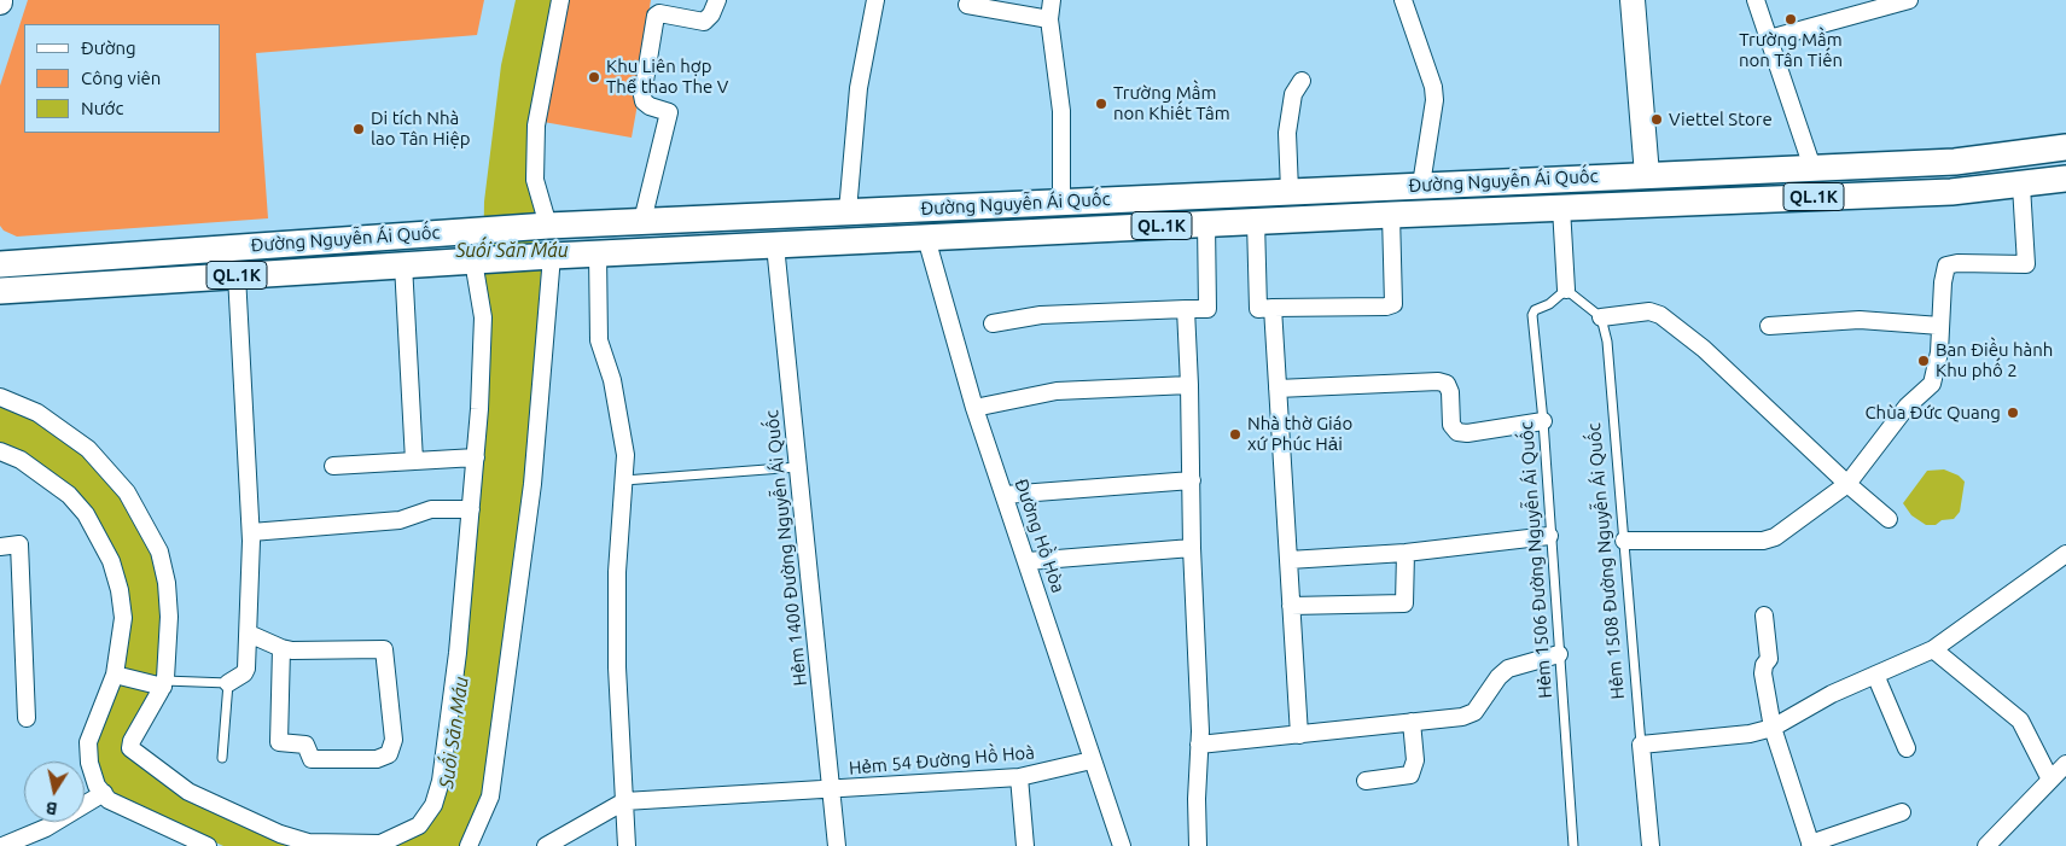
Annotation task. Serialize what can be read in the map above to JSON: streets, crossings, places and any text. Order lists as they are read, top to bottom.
{
  "streets": {
    "main road": ["Đường Nguyễn Ái Quốc", "QL.1K"],
    "street": [
      "Đường Hồ Hòa",
      "Hẻm 1400 Đường Nguyễn Ái Quốc",
      "Hẻm 1508 Đường Nguyễn Ái Quốc",
      "Hẻm 54 Đường Hồ Hoà"
    ],
    "lane": ["Hẻm 1506 Đường Nguyễn Ái Quốc"]
  },
  "crossings": [
    ["Đường Nguyễn Ái Quốc", "Đường Hồ Hòa"],
    ["Đường Nguyễn Ái Quốc", "Hẻm 1400 Đường Nguyễn Ái Quốc"],
    ["Đường Hồ Hòa", "Hẻm 54 Đường Hồ Hoà"],
    ["Hẻm 1400 Đường Nguyễn Ái Quốc", "Hẻm 54 Đường Hồ Hoà"]
  ],
  "water": ["Suối Săn Máu"],
  "places": [
    "Trường Mầm non Tân Tiến",
    "Khu Liên hợp Thể thao The V",
    "Trường Mầm non Khiết Tâm",
    "Viettel Store",
    "Di tích Nhà lao Tân Hiệp",
    "Ban Điều hành Khu phố 2",
    "Chùa Đức Quang",
    "Nhà thờ Giáo xứ Phúc Hải"
  ],
  "legend": ["Đường", "Công viên", "Nước"],
  "north": "bottom"
}
